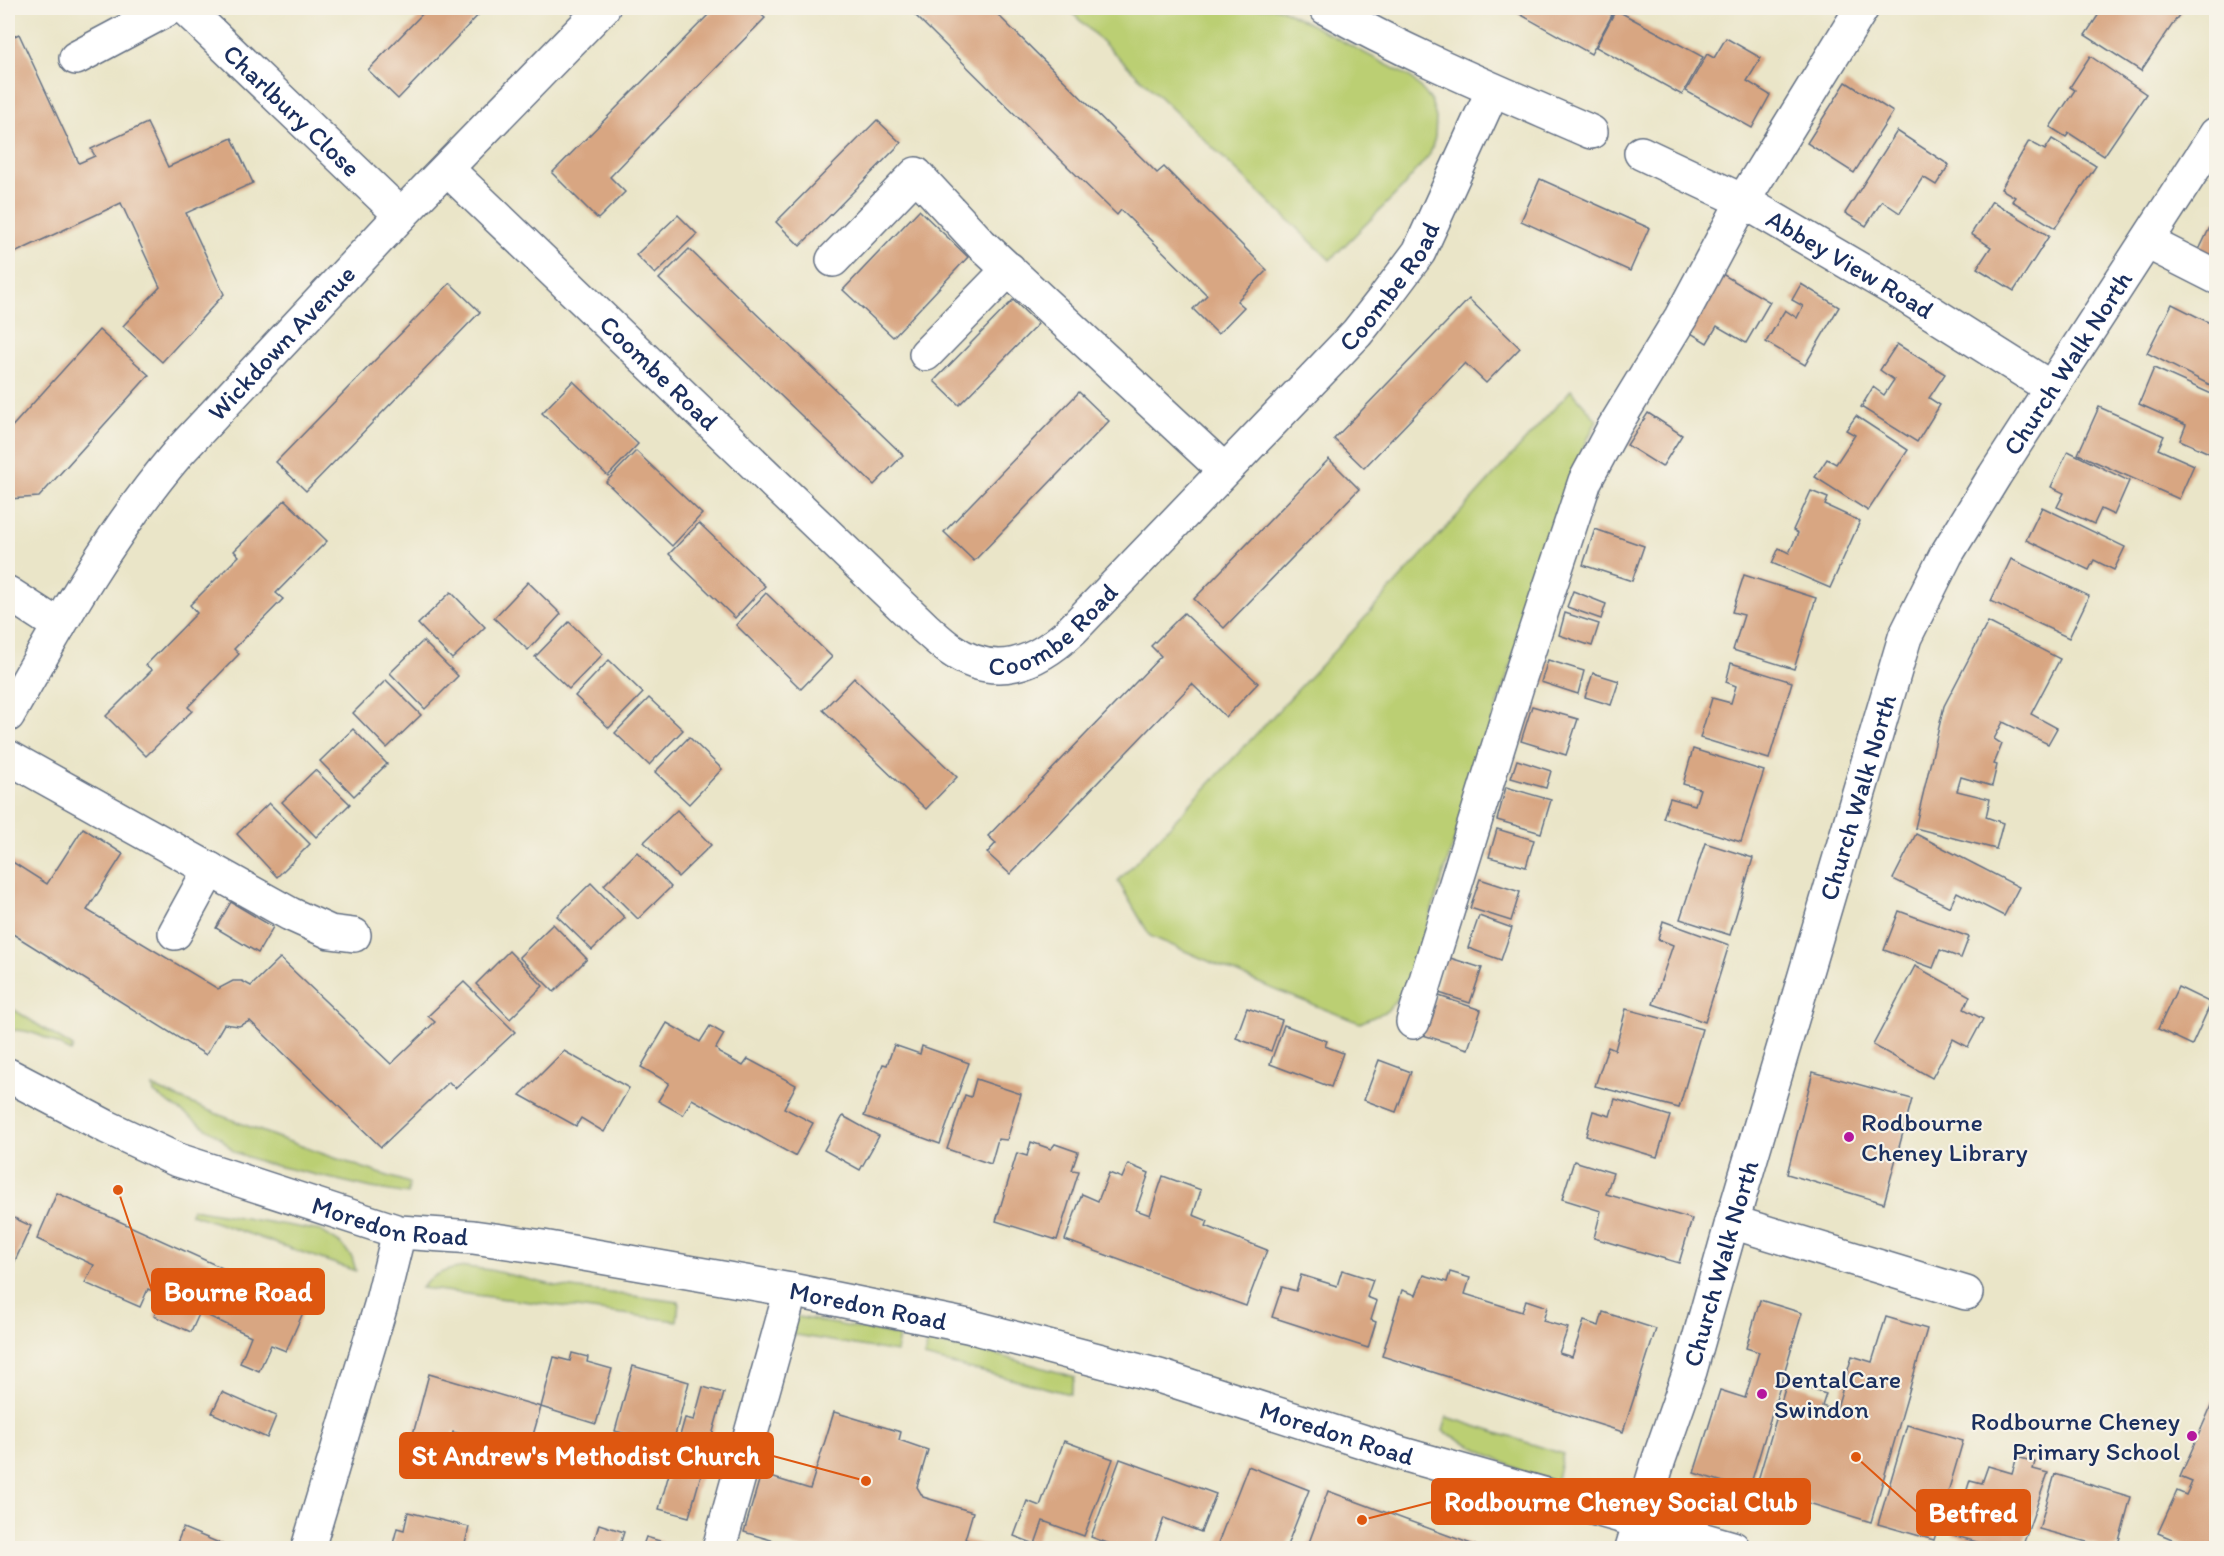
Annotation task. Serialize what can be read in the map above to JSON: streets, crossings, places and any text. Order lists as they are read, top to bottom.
{
  "streets": {
    "street": [
      "Charlbury Close",
      "Abbey View Road",
      "Coombe Road",
      "Wickdown Avenue",
      "Church Walk North",
      "Moredon Road"
    ]
  },
  "crossings": [
    ["Charlbury Close", "Wickdown Avenue"],
    ["Abbey View Road", "Church Walk North"],
    ["Coombe Road", "Wickdown Avenue"],
    ["Church Walk North", "Moredon Road"]
  ],
  "places": [
    "Rodbourne Cheney Library",
    "Bourne Road",
    "DentalCare Swindon",
    "Rodbourne Cheney Primary School",
    "Betfred",
    "St Andrew's Methodist Church",
    "Rodbourne Cheney Social Club"
  ]
}
